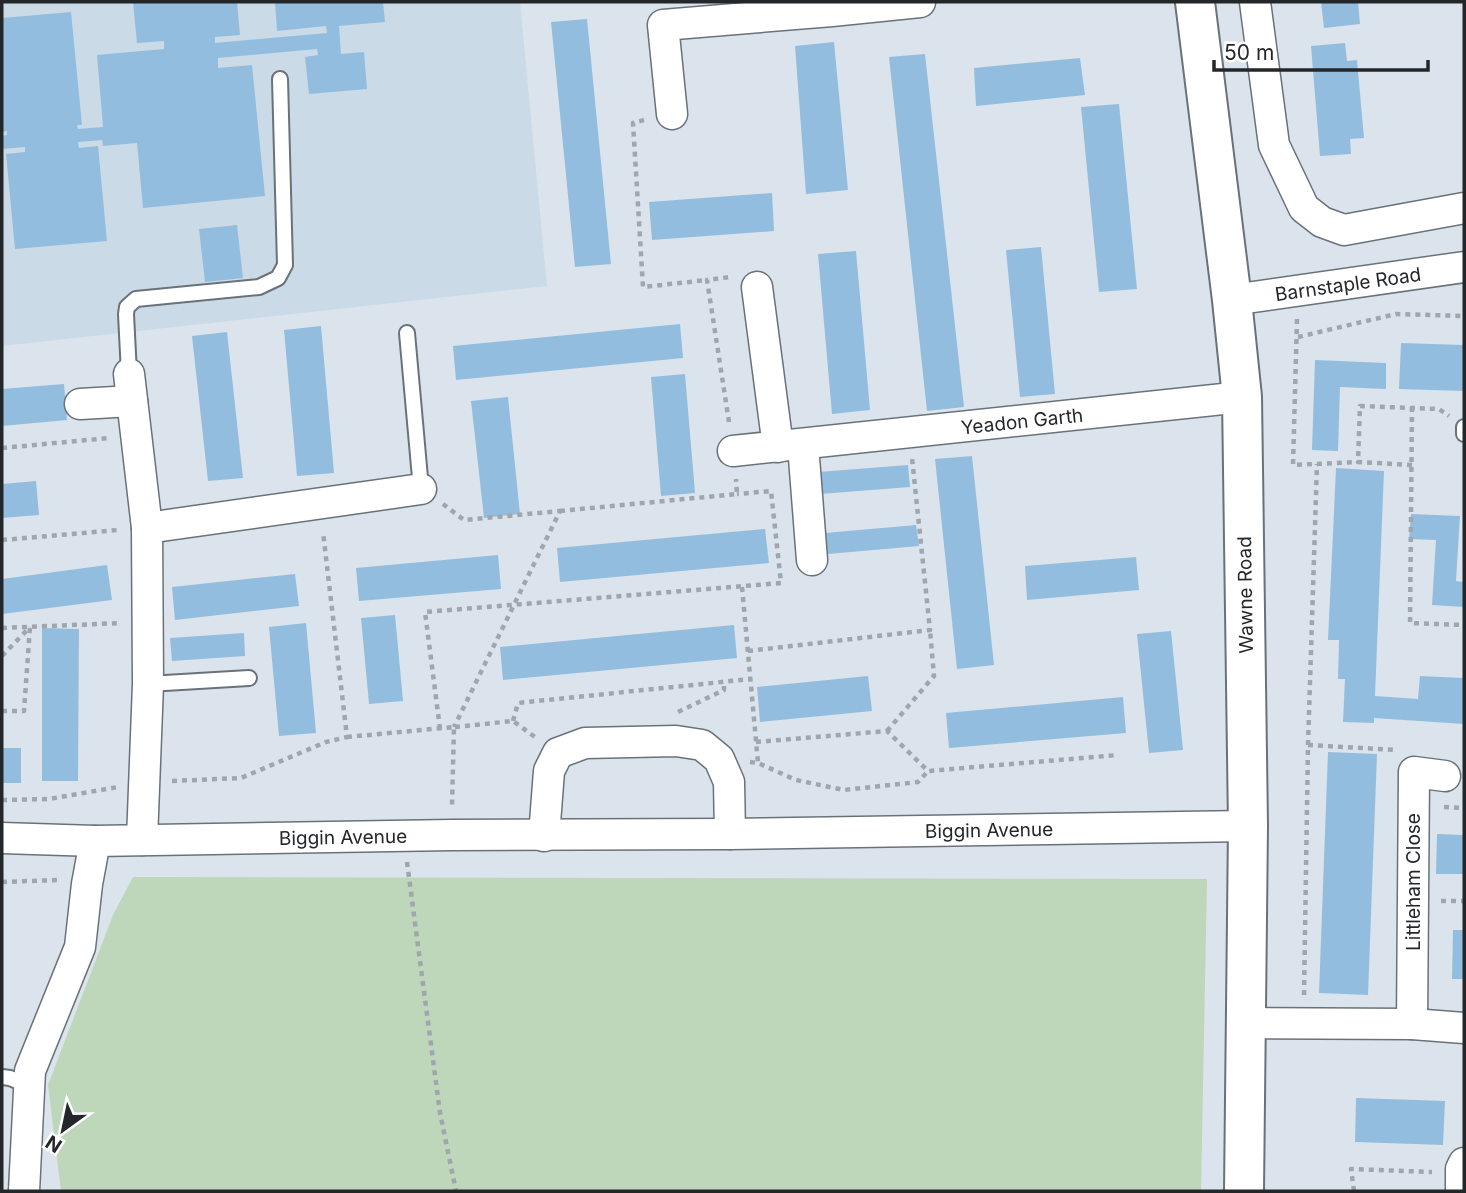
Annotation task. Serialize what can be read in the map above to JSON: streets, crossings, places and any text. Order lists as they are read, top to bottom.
{
  "streets": {
    "street": [
      "Barnstaple Road",
      "Yeadon Garth",
      "Wawne Road",
      "Biggin Avenue",
      "Littleham Close"
    ]
  },
  "crossings": [
    ["Barnstaple Road", "Wawne Road"],
    ["Yeadon Garth", "Wawne Road"],
    ["Wawne Road", "Biggin Avenue"]
  ],
  "scale_bar": "50 m",
  "north": "bottom left"
}
